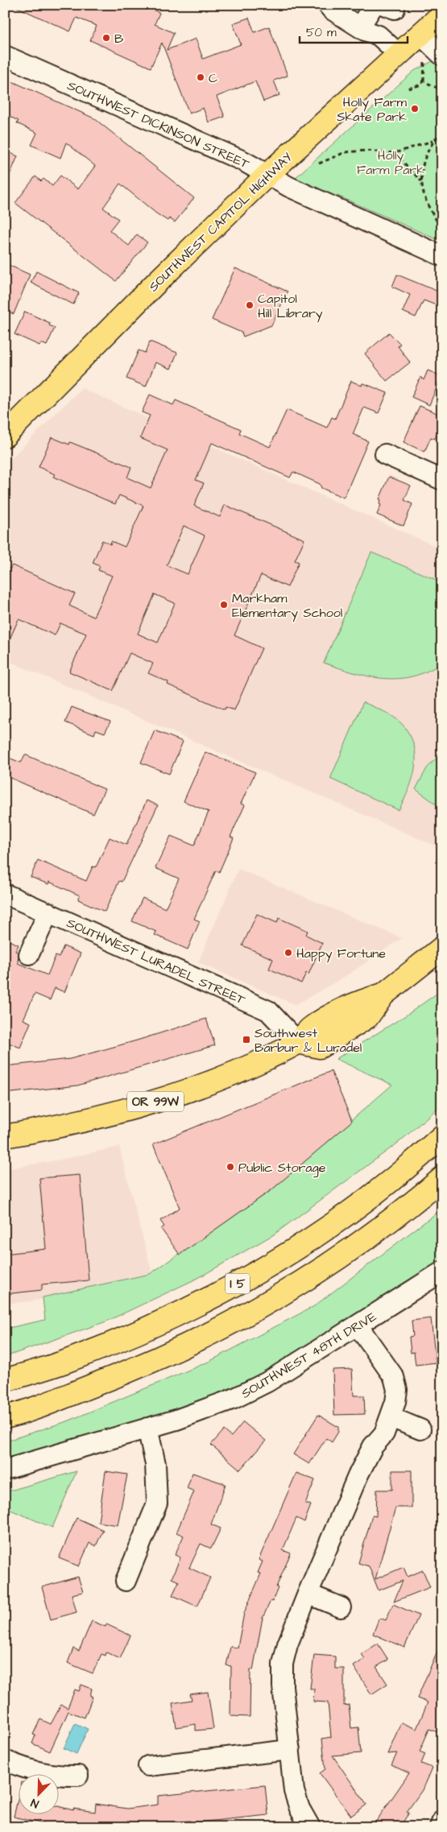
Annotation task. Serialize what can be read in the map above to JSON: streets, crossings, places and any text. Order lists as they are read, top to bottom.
{
  "streets": {
    "main road": ["SOUTHWEST CAPITOL HIGHWAY", "OR 99W", "I 5"],
    "street": ["SOUTHWEST DICKINSON STREET", "SOUTHWEST LURADEL STREET", "SOUTHWEST 48TH DRIVE"]
  },
  "crossings": [
    ["SOUTHWEST DICKINSON STREET", "SOUTHWEST CAPITOL HIGHWAY"],
    ["SOUTHWEST LURADEL STREET", "OR 99W"]
  ],
  "parks": ["Holly Farm Park"],
  "places": {
    "other": [
      "B",
      "C",
      "Holly Farm Skate Park",
      "Capitol Hill Library",
      "Markham Elementary School",
      "Happy Fortune",
      "Public Storage"
    ],
    "transit": ["Southwest Barbur & Luradel"]
  },
  "scale_bar": "50 m",
  "north": "bottom left"
}
